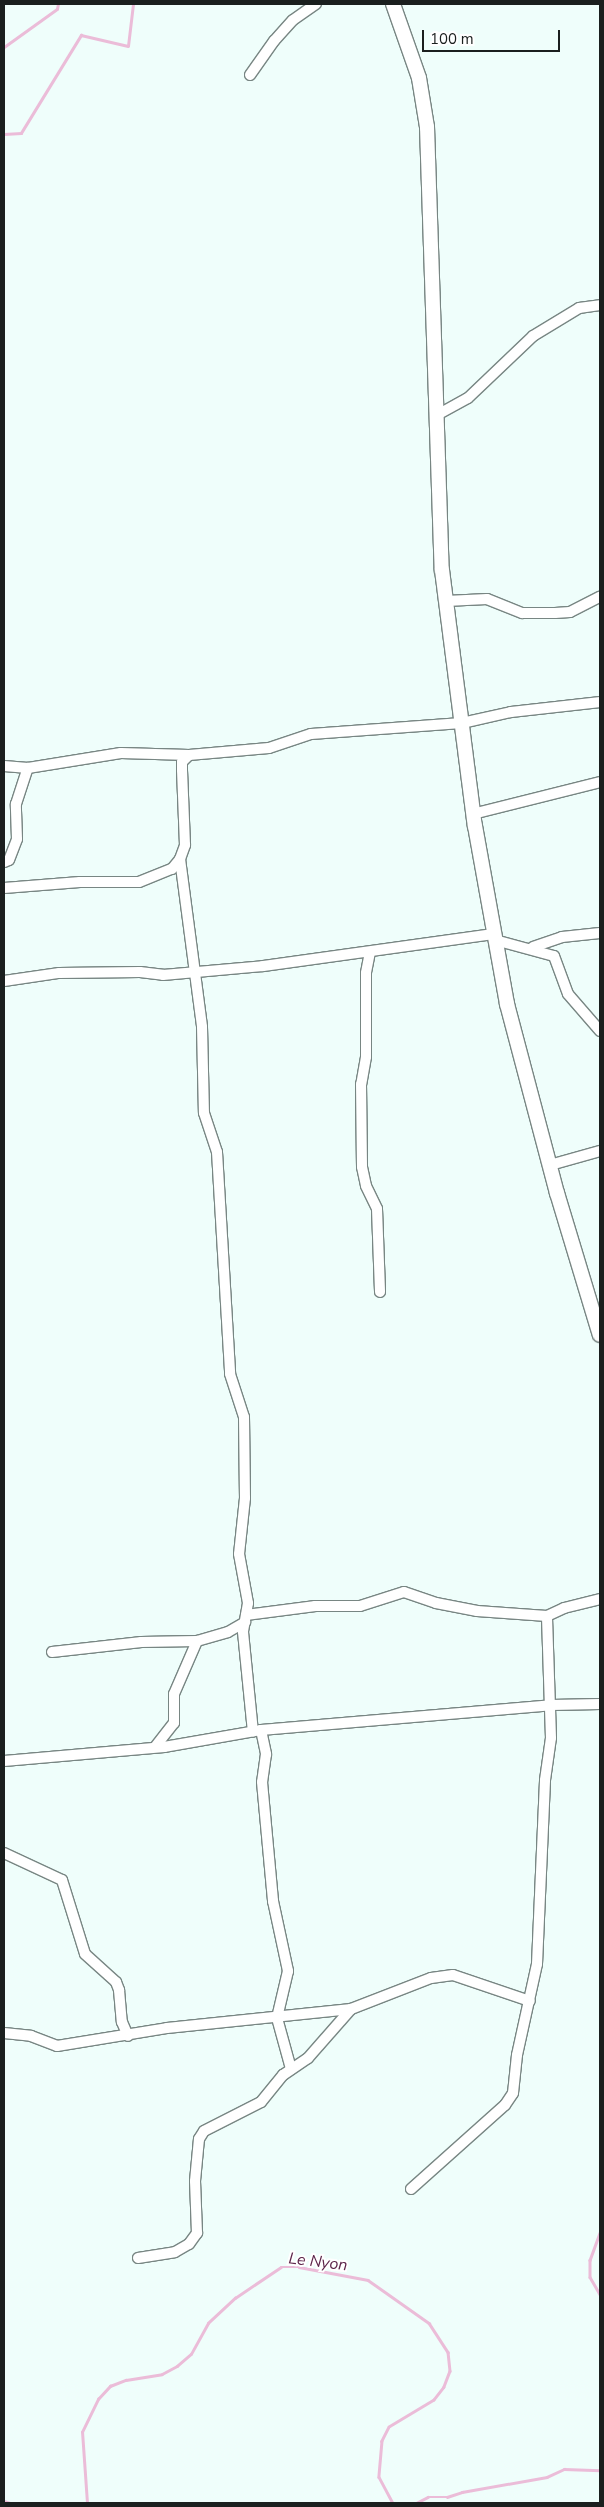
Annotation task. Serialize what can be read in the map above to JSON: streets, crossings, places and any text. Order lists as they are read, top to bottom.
{
  "water": ["Le Nyon"],
  "scale_bar": "100 m"
}
